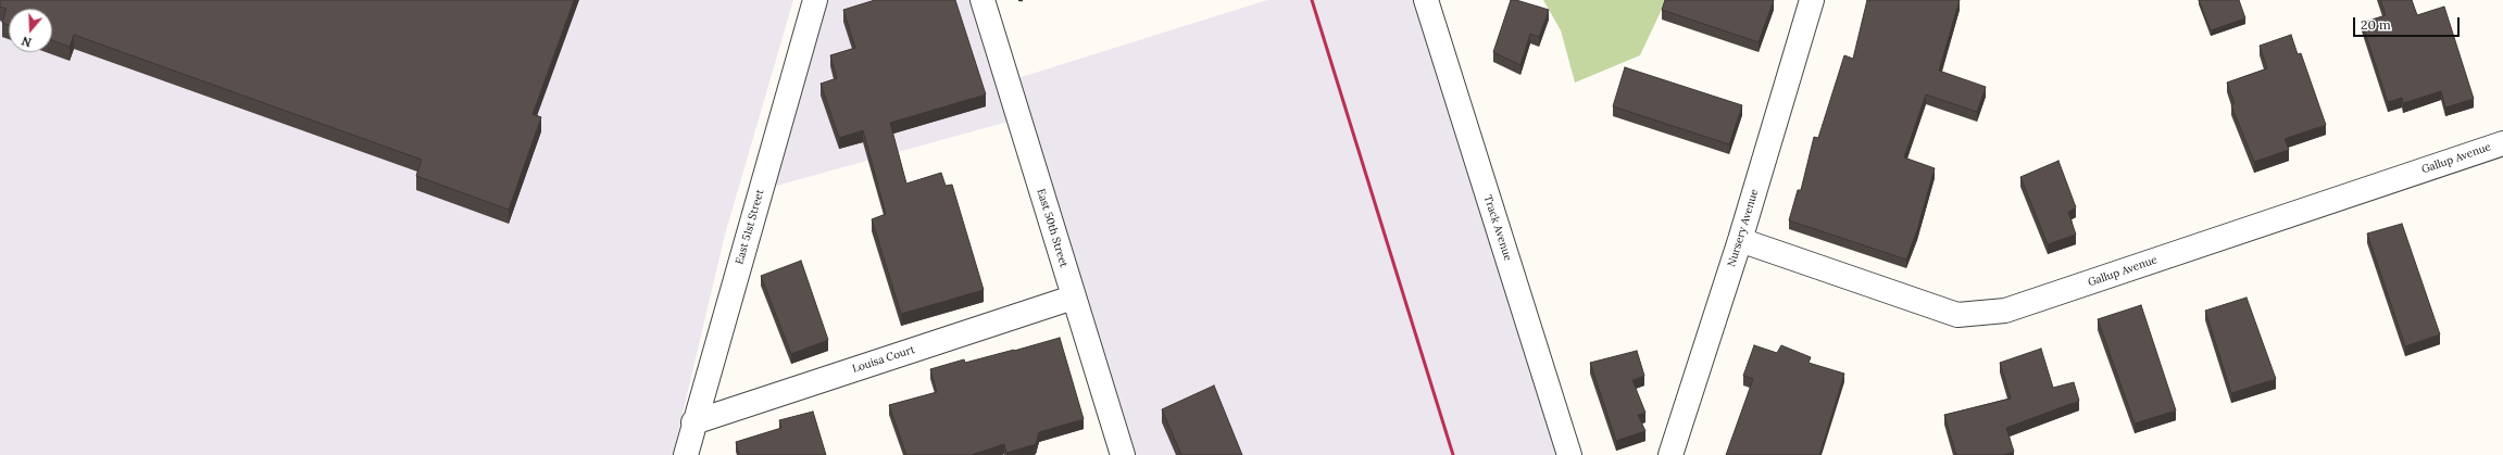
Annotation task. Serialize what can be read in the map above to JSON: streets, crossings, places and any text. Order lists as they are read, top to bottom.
{
  "streets": {
    "street": [
      "Gallup Avenue",
      "East 51st Street",
      "East 50th Street",
      "Track Avenue",
      "Nursery Avenue",
      "Louisa Court"
    ]
  },
  "crossings": [
    ["Gallup Avenue", "Nursery Avenue"],
    ["East 51st Street", "Louisa Court"],
    ["East 50th Street", "Louisa Court"]
  ],
  "scale_bar": "20 m",
  "north": "bottom"
}
